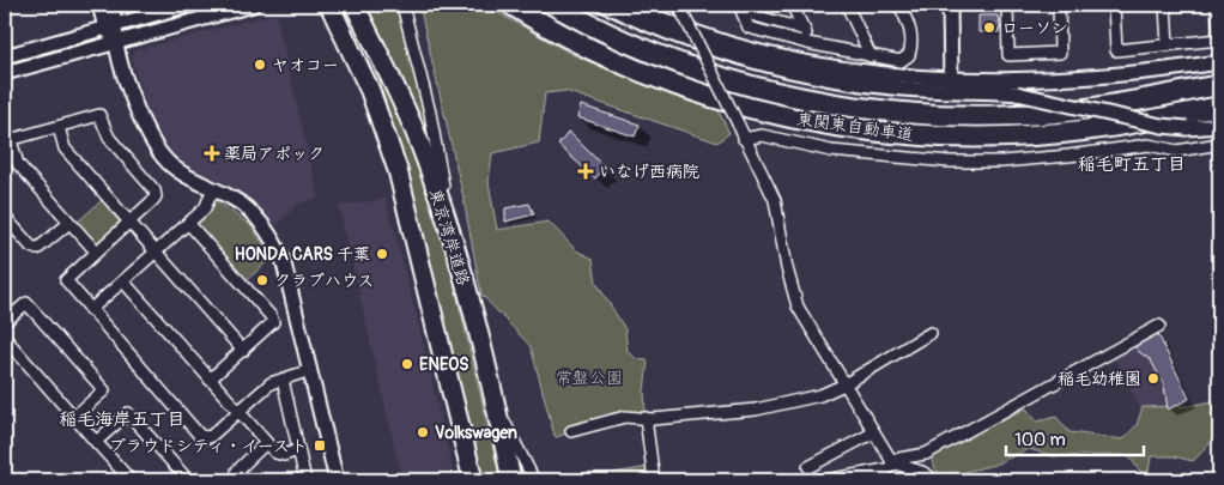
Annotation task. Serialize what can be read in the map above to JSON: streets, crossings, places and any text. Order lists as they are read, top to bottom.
{
  "streets": {
    "highway": ["東関東自動車道", "東京湾岸道路"]
  },
  "districts": ["稲毛町五丁目", "稲毛海岸五丁目"],
  "parks": ["常盤公園"],
  "places": {
    "other": [
      "ローソン",
      "ヤオコー",
      "HONDA CARS 千葉",
      "クラブハウス",
      "ENEOS",
      "稲毛幼稚園",
      "Volkswagen"
    ],
    "health": ["薬局アポック", "いなげ西病院"],
    "transit": ["プラウドシティ・イースト"]
  },
  "scale_bar": "100 m"
}
